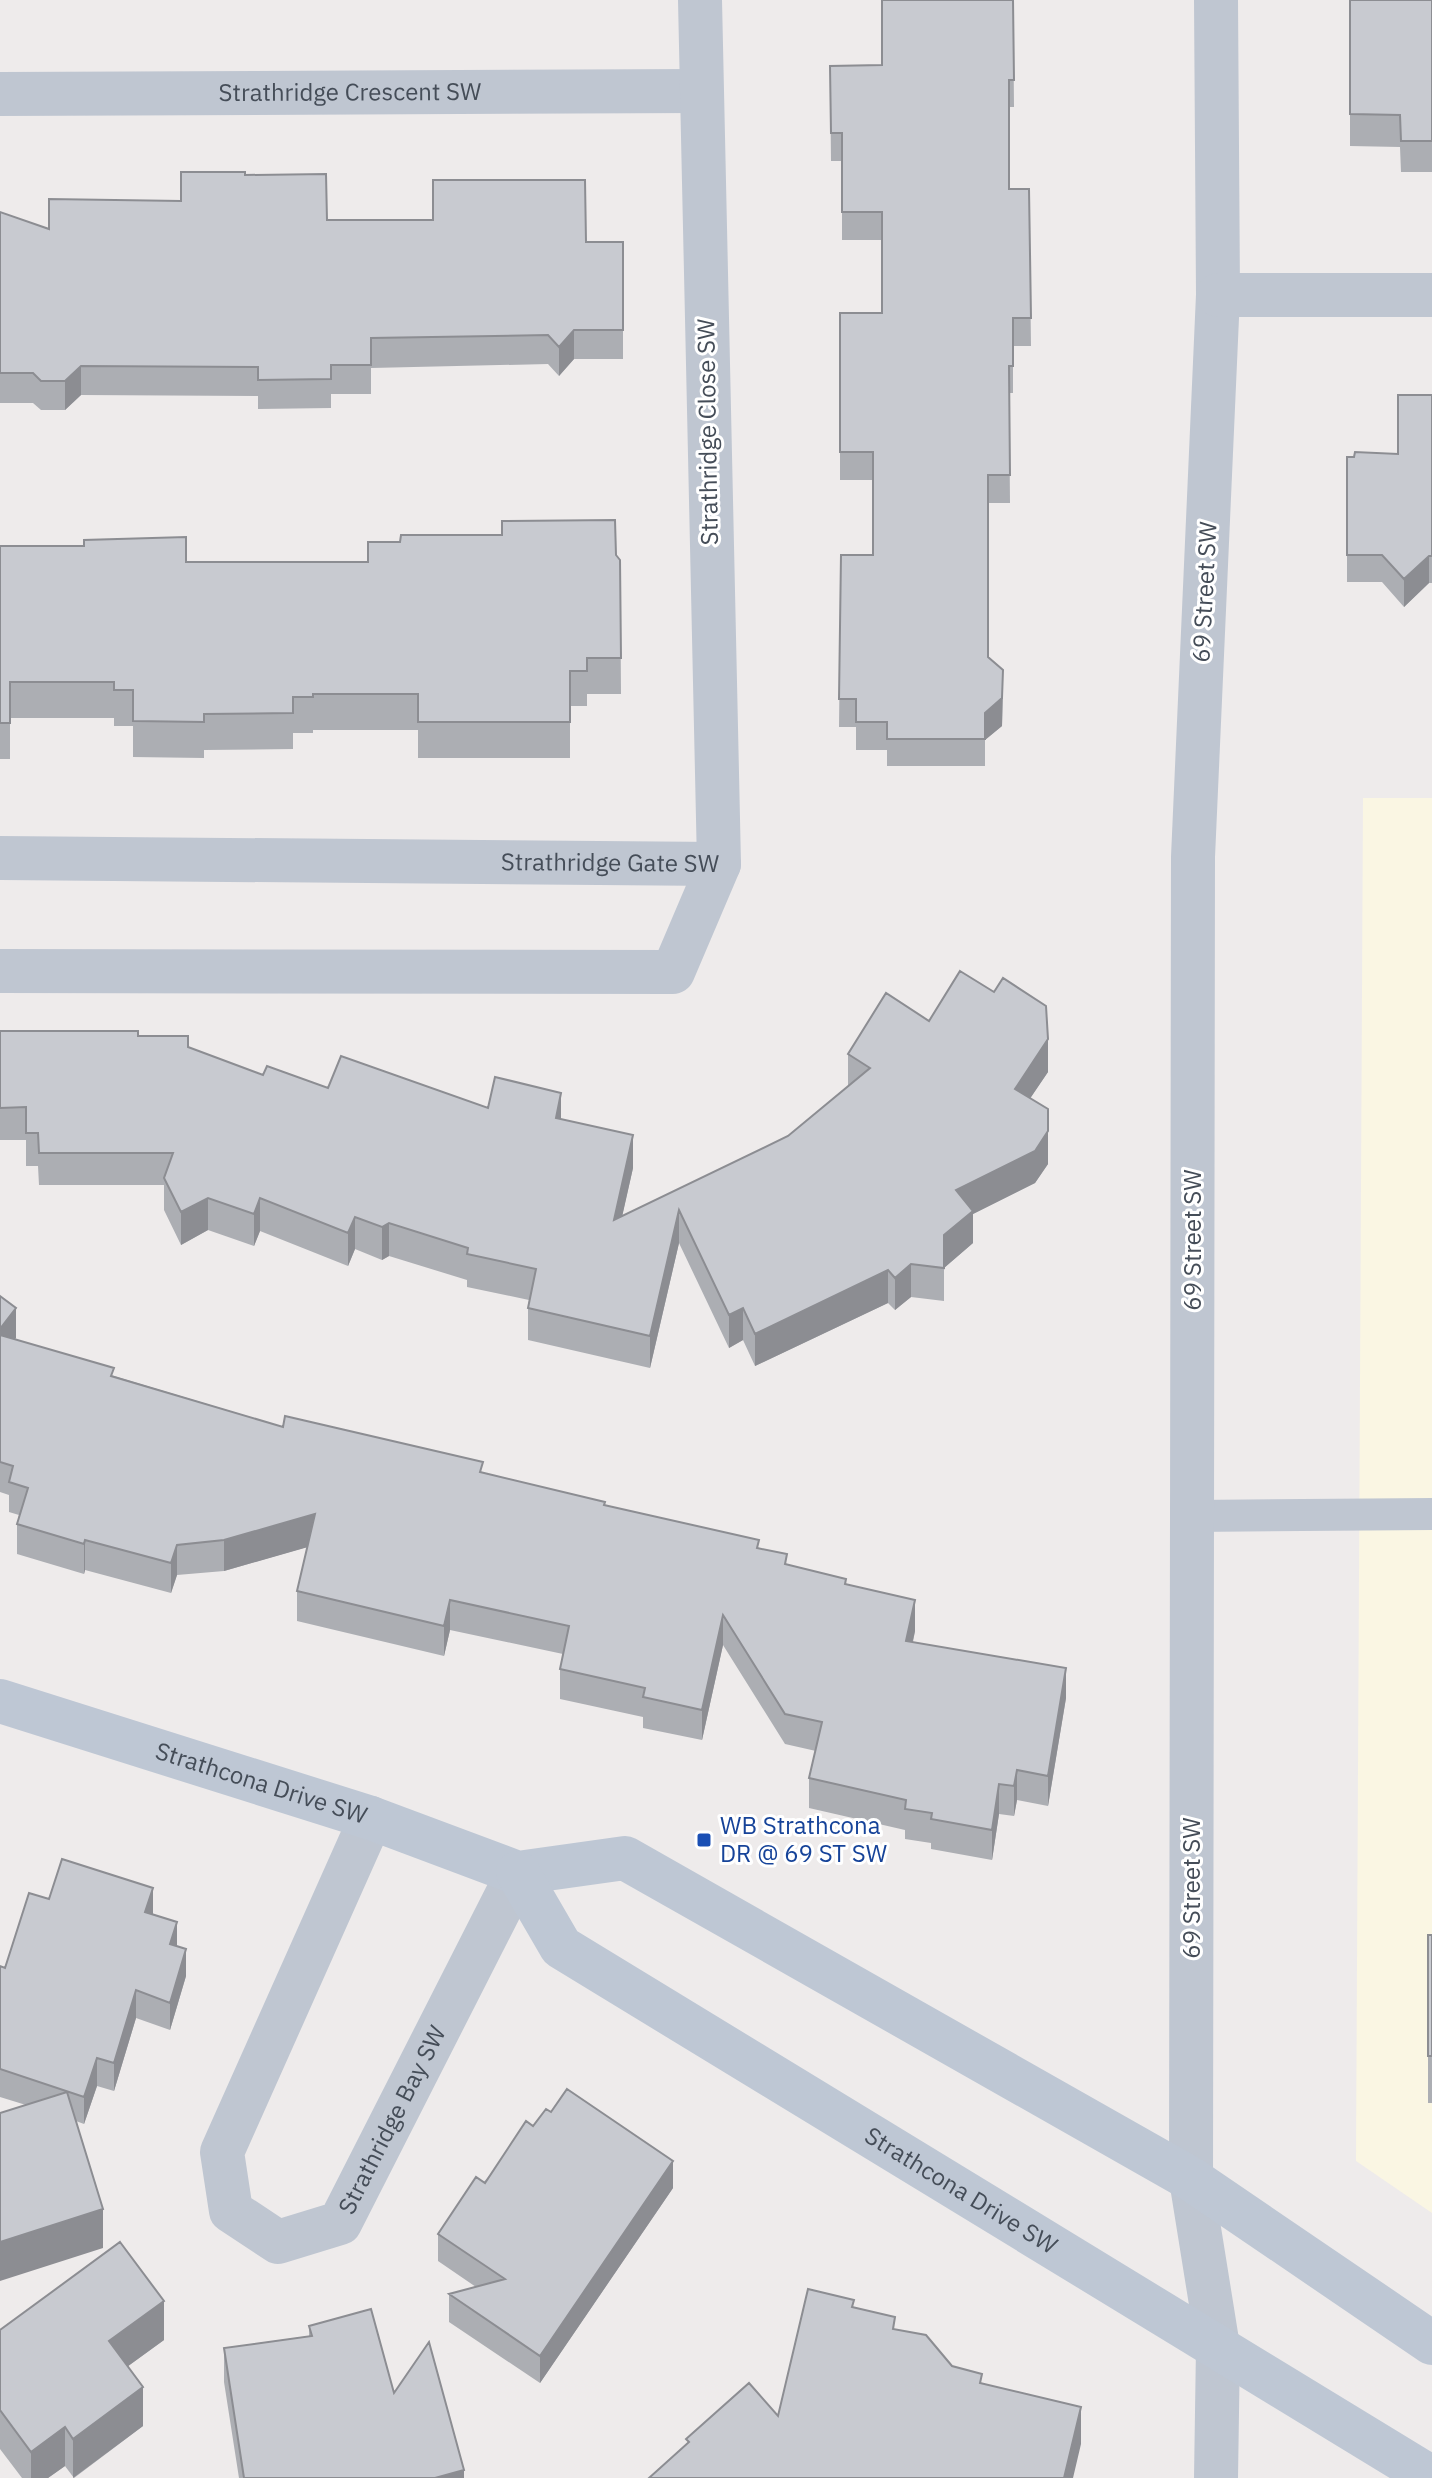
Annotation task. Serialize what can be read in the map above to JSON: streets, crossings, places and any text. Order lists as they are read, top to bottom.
{
  "streets": {
    "street": [
      "Strathridge Crescent SW",
      "Strathridge Close SW",
      "69 Street SW",
      "Strathridge Gate SW",
      "Strathcona Drive SW",
      "Strathridge Bay SW"
    ]
  },
  "crossings": [
    ["Strathridge Crescent SW", "Strathridge Close SW"],
    ["Strathridge Close SW", "Strathridge Gate SW"],
    ["69 Street SW", "Strathcona Drive SW"],
    ["Strathcona Drive SW", "Strathridge Bay SW"]
  ],
  "places": {
    "transit": ["WB Strathcona DR @ 69 ST SW"]
  }
}
